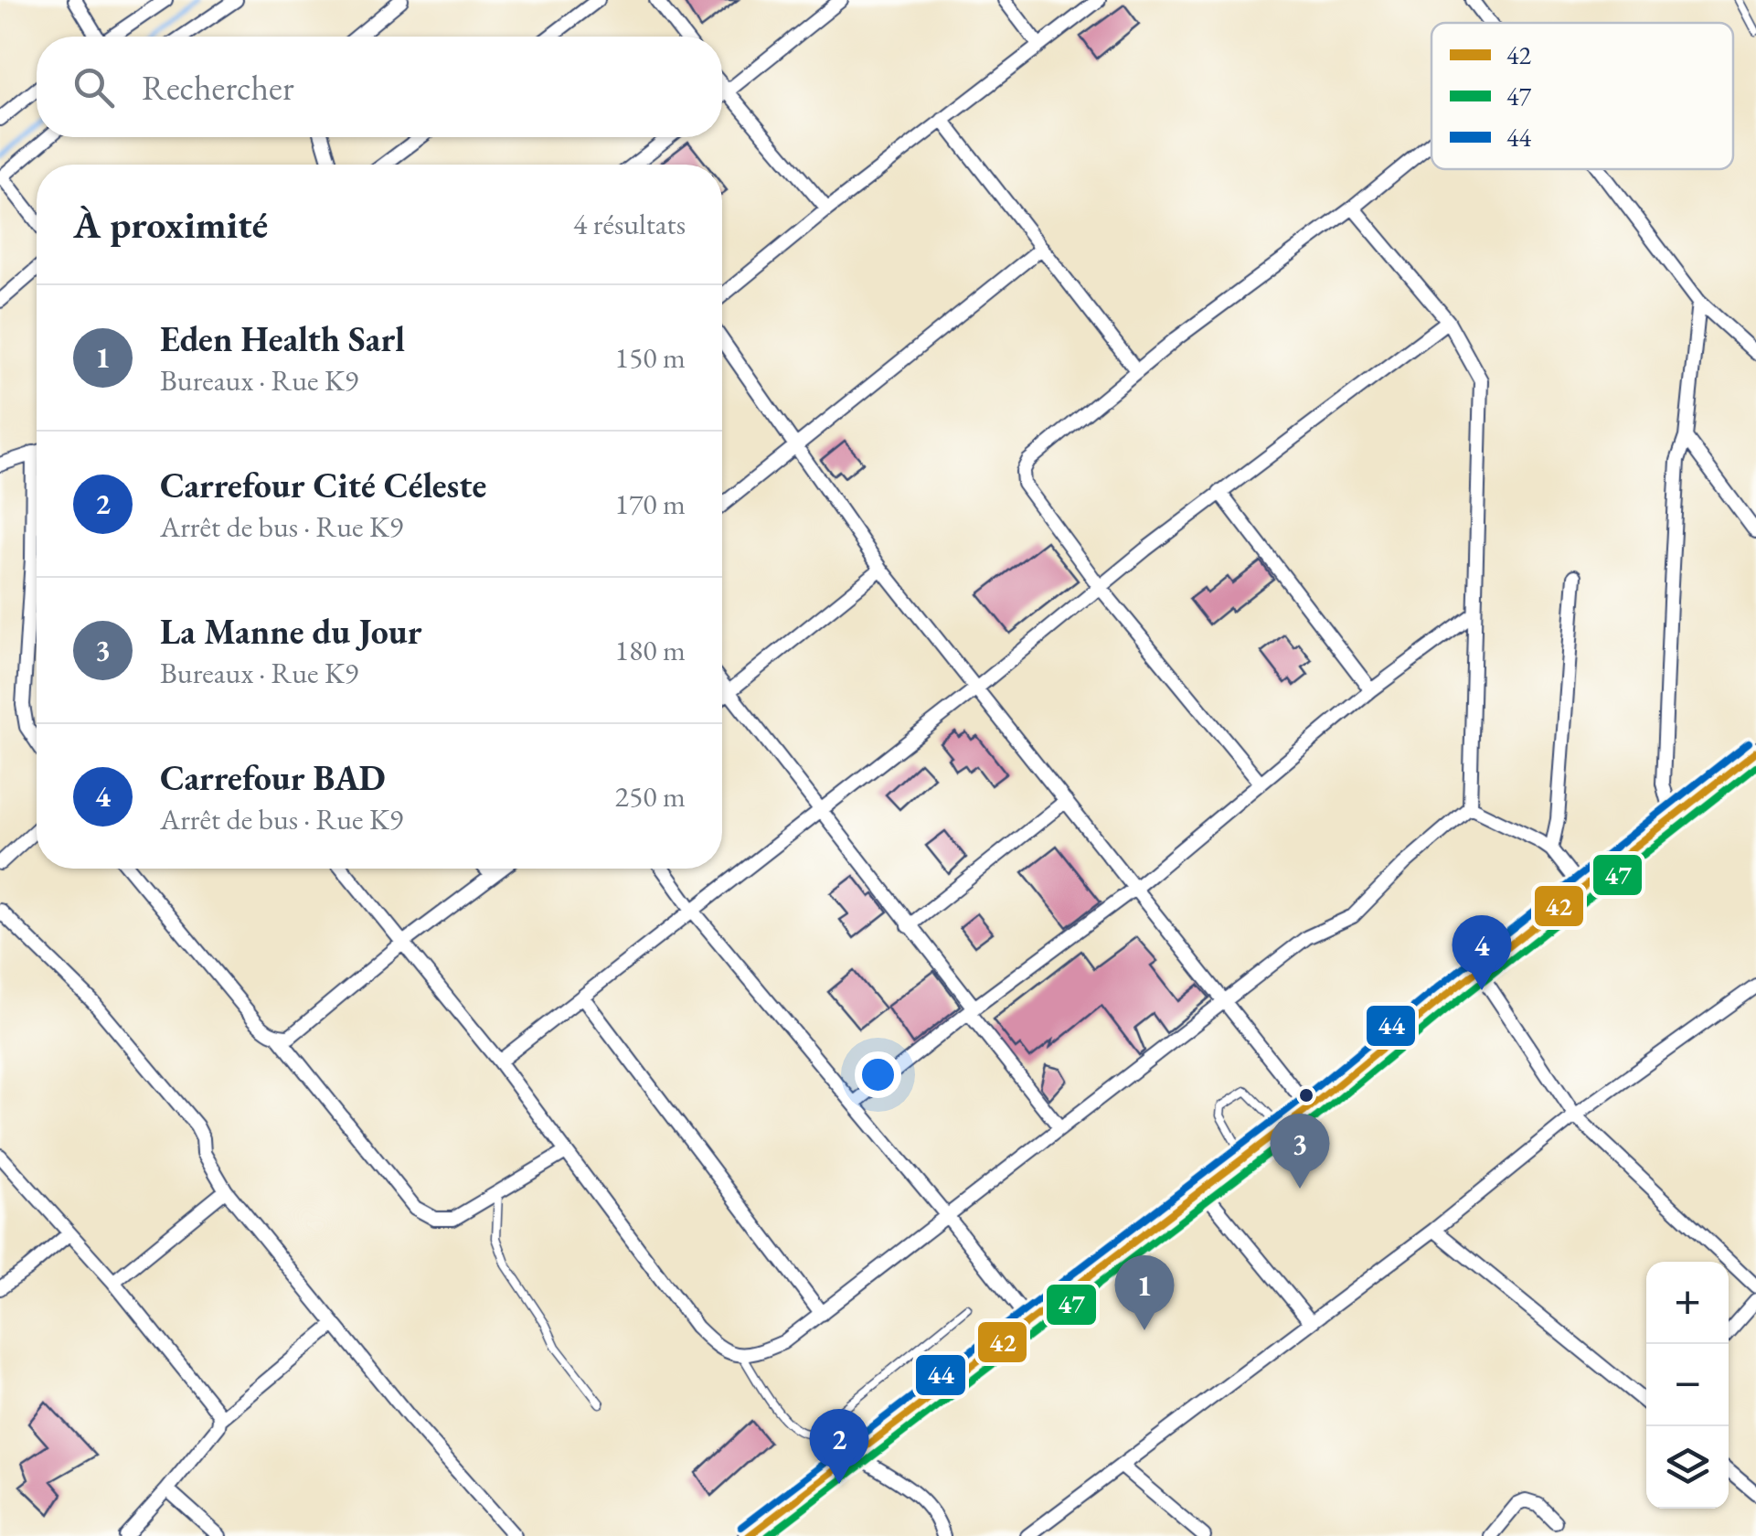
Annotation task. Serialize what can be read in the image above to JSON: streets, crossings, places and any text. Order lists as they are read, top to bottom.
{
  "lines": ["transit line 44", "transit line 42", "transit line 47"],
  "legend": ["42", "47", "44"],
  "page": {
    "search": "Rechercher",
    "heading": ["À proximité", "4 résultats"],
    "list": [
      {
        "mark": "1",
        "name": "Eden Health Sarl",
        "note": "Bureaux · Rue K9",
        "value": "150 m"
      },
      {
        "mark": "2",
        "name": "Carrefour Cité Céleste",
        "note": "Arrêt de bus · Rue K9",
        "value": "170 m"
      },
      {
        "mark": "3",
        "name": "La Manne du Jour",
        "note": "Bureaux · Rue K9",
        "value": "180 m"
      },
      {
        "mark": "4",
        "name": "Carrefour BAD",
        "note": "Arrêt de bus · Rue K9",
        "value": "250 m"
      }
    ],
    "pins": [
      "4",
      "3",
      "1",
      "2"
    ],
    "map_buttons": ["+", "−"]
  }
}
